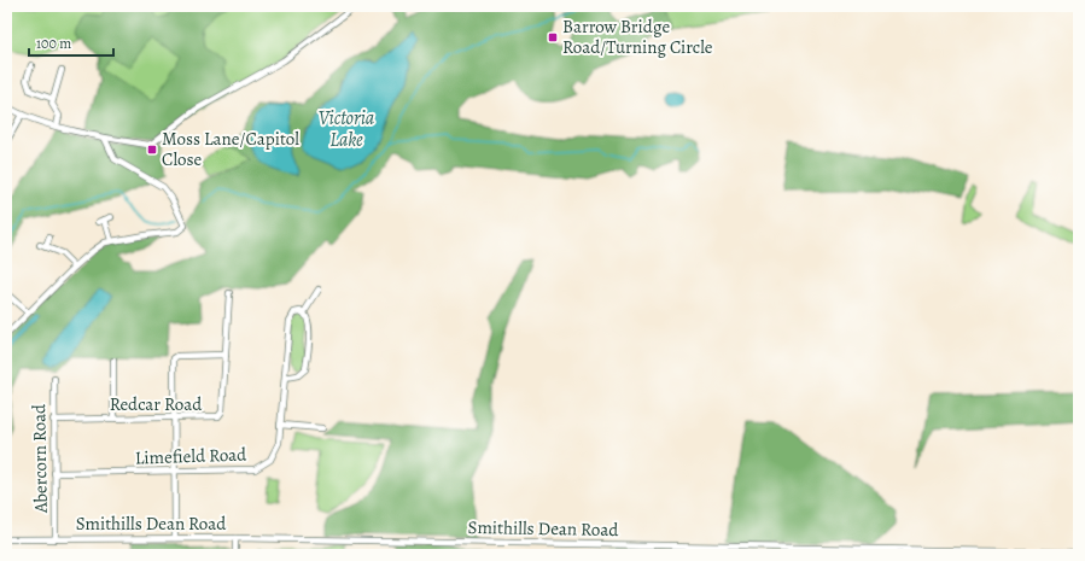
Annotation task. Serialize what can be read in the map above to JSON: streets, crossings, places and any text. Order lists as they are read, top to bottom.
{
  "streets": {
    "street": [
      "Redcar Road",
      "Limefield Road",
      "Abercorn Road",
      "Smithills Dean Road"
    ]
  },
  "crossings": [
    ["Redcar Road", "Abercorn Road"],
    ["Limefield Road", "Abercorn Road"],
    ["Abercorn Road", "Smithills Dean Road"]
  ],
  "water": ["Victoria Lake"],
  "places": {
    "transit": ["Barrow Bridge Road/Turning Circle", "Moss Lane/Capitol Close"]
  },
  "scale_bar": "100 m"
}
